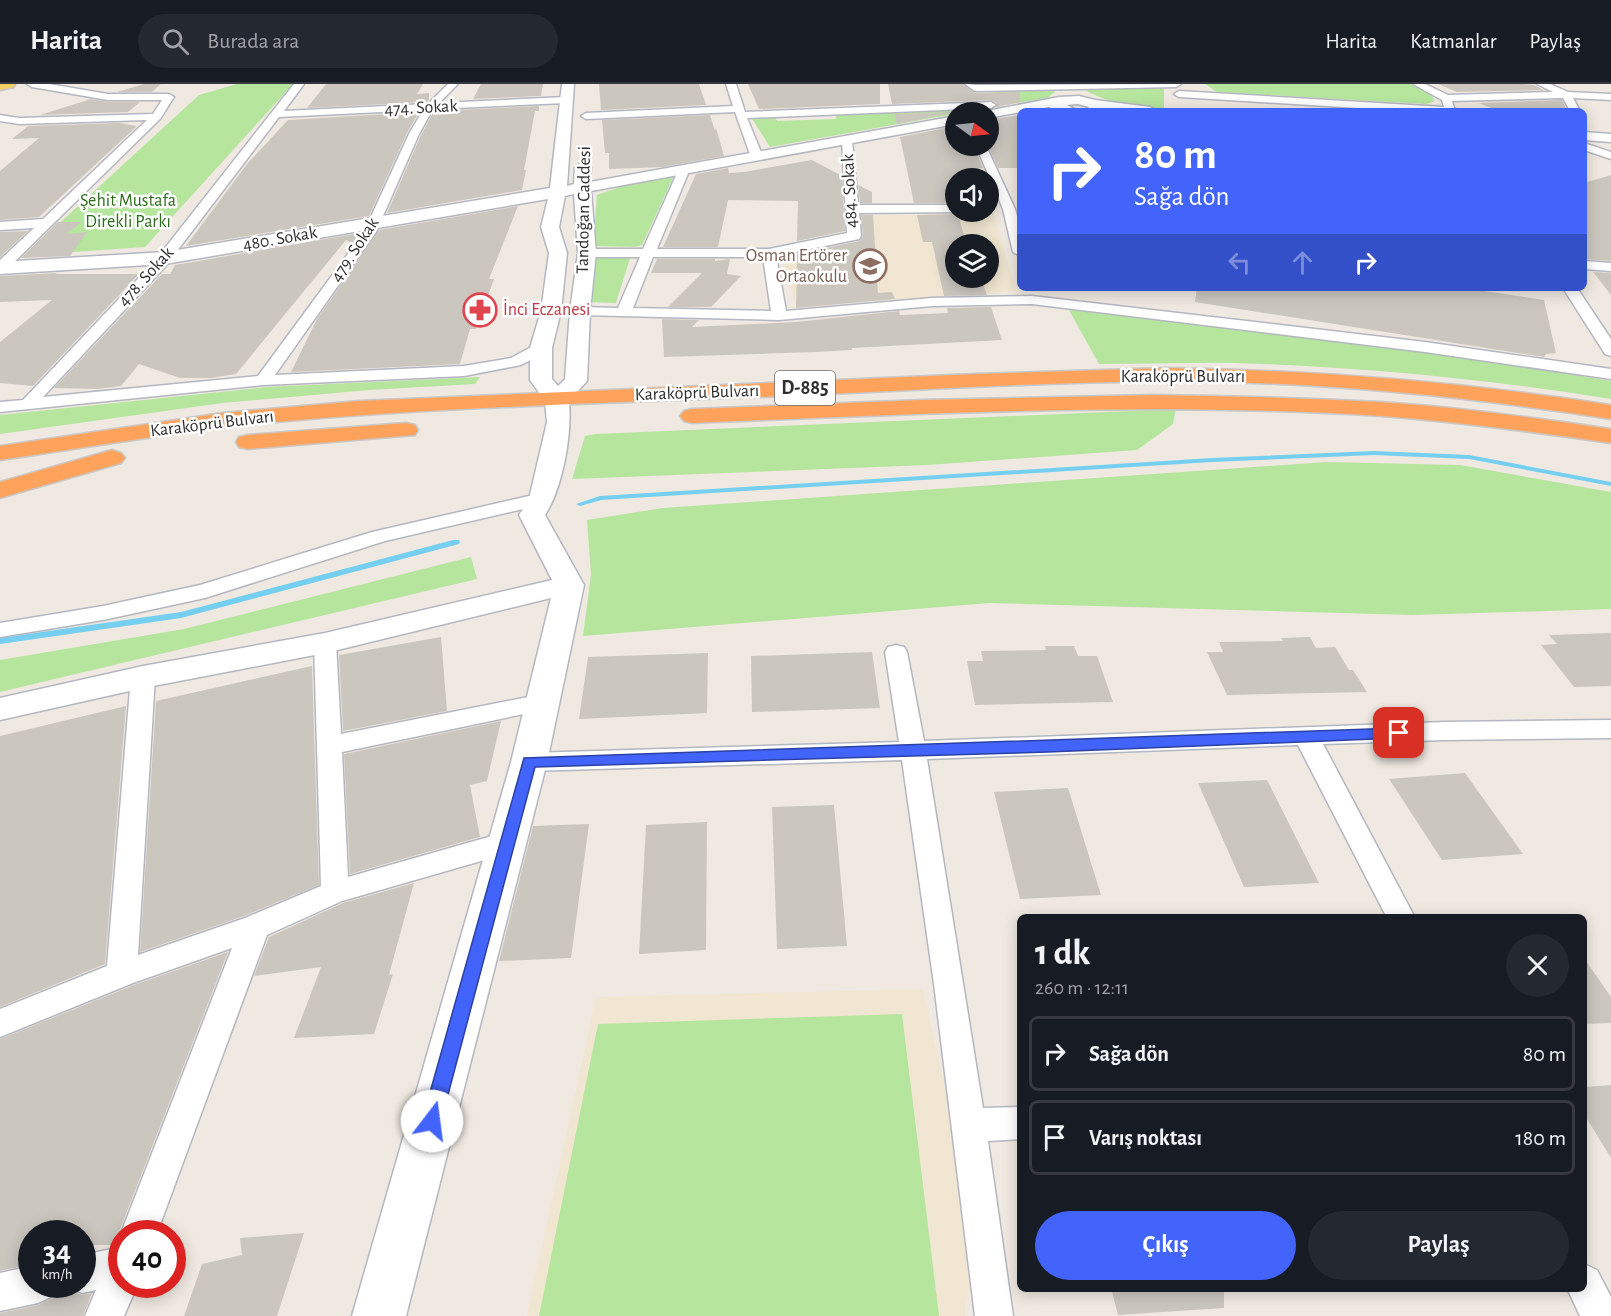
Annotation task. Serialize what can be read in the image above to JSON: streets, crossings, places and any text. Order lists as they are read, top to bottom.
{
  "streets": {
    "highway": ["Karaköprü Bulvarı", "D-885"],
    "street": [
      "474. Sokak",
      "484. Sokak",
      "Tandoğan Caddesi",
      "480. Sokak",
      "479. Sokak",
      "478. Sokak"
    ]
  },
  "crossings": [
    ["474. Sokak", "Tandoğan Caddesi"],
    ["474. Sokak", "479. Sokak"],
    ["474. Sokak", "478. Sokak"],
    ["484. Sokak", "480. Sokak"],
    ["Tandoğan Caddesi", "480. Sokak"],
    ["Tandoğan Caddesi", "Karaköprü Bulvarı"],
    ["480. Sokak", "479. Sokak"],
    ["480. Sokak", "478. Sokak"]
  ],
  "parks": ["Şehit Mustafa Direkli Parkı"],
  "places": {
    "school or university": ["Osman Ertörer Ortaokulu"],
    "pharmacy": ["İnci Eczanesi"]
  },
  "north": "right",
  "page": {
    "header": "Harita",
    "search": "Burada ara",
    "nav": ["Harita", "Katmanlar", "Paylaş"],
    "turn": ["80 m", "Sağa dön"],
    "heading": ["1 dk", "260 m · 12:11"],
    "list": [
      {
        "name": "Sağa dön",
        "value": "80 m"
      },
      {
        "name": "Varış noktası",
        "value": "180 m"
      }
    ],
    "buttons": ["Çıkış", "Paylaş"],
    "speed": "34 km/h",
    "limit": "40"
  }
}
